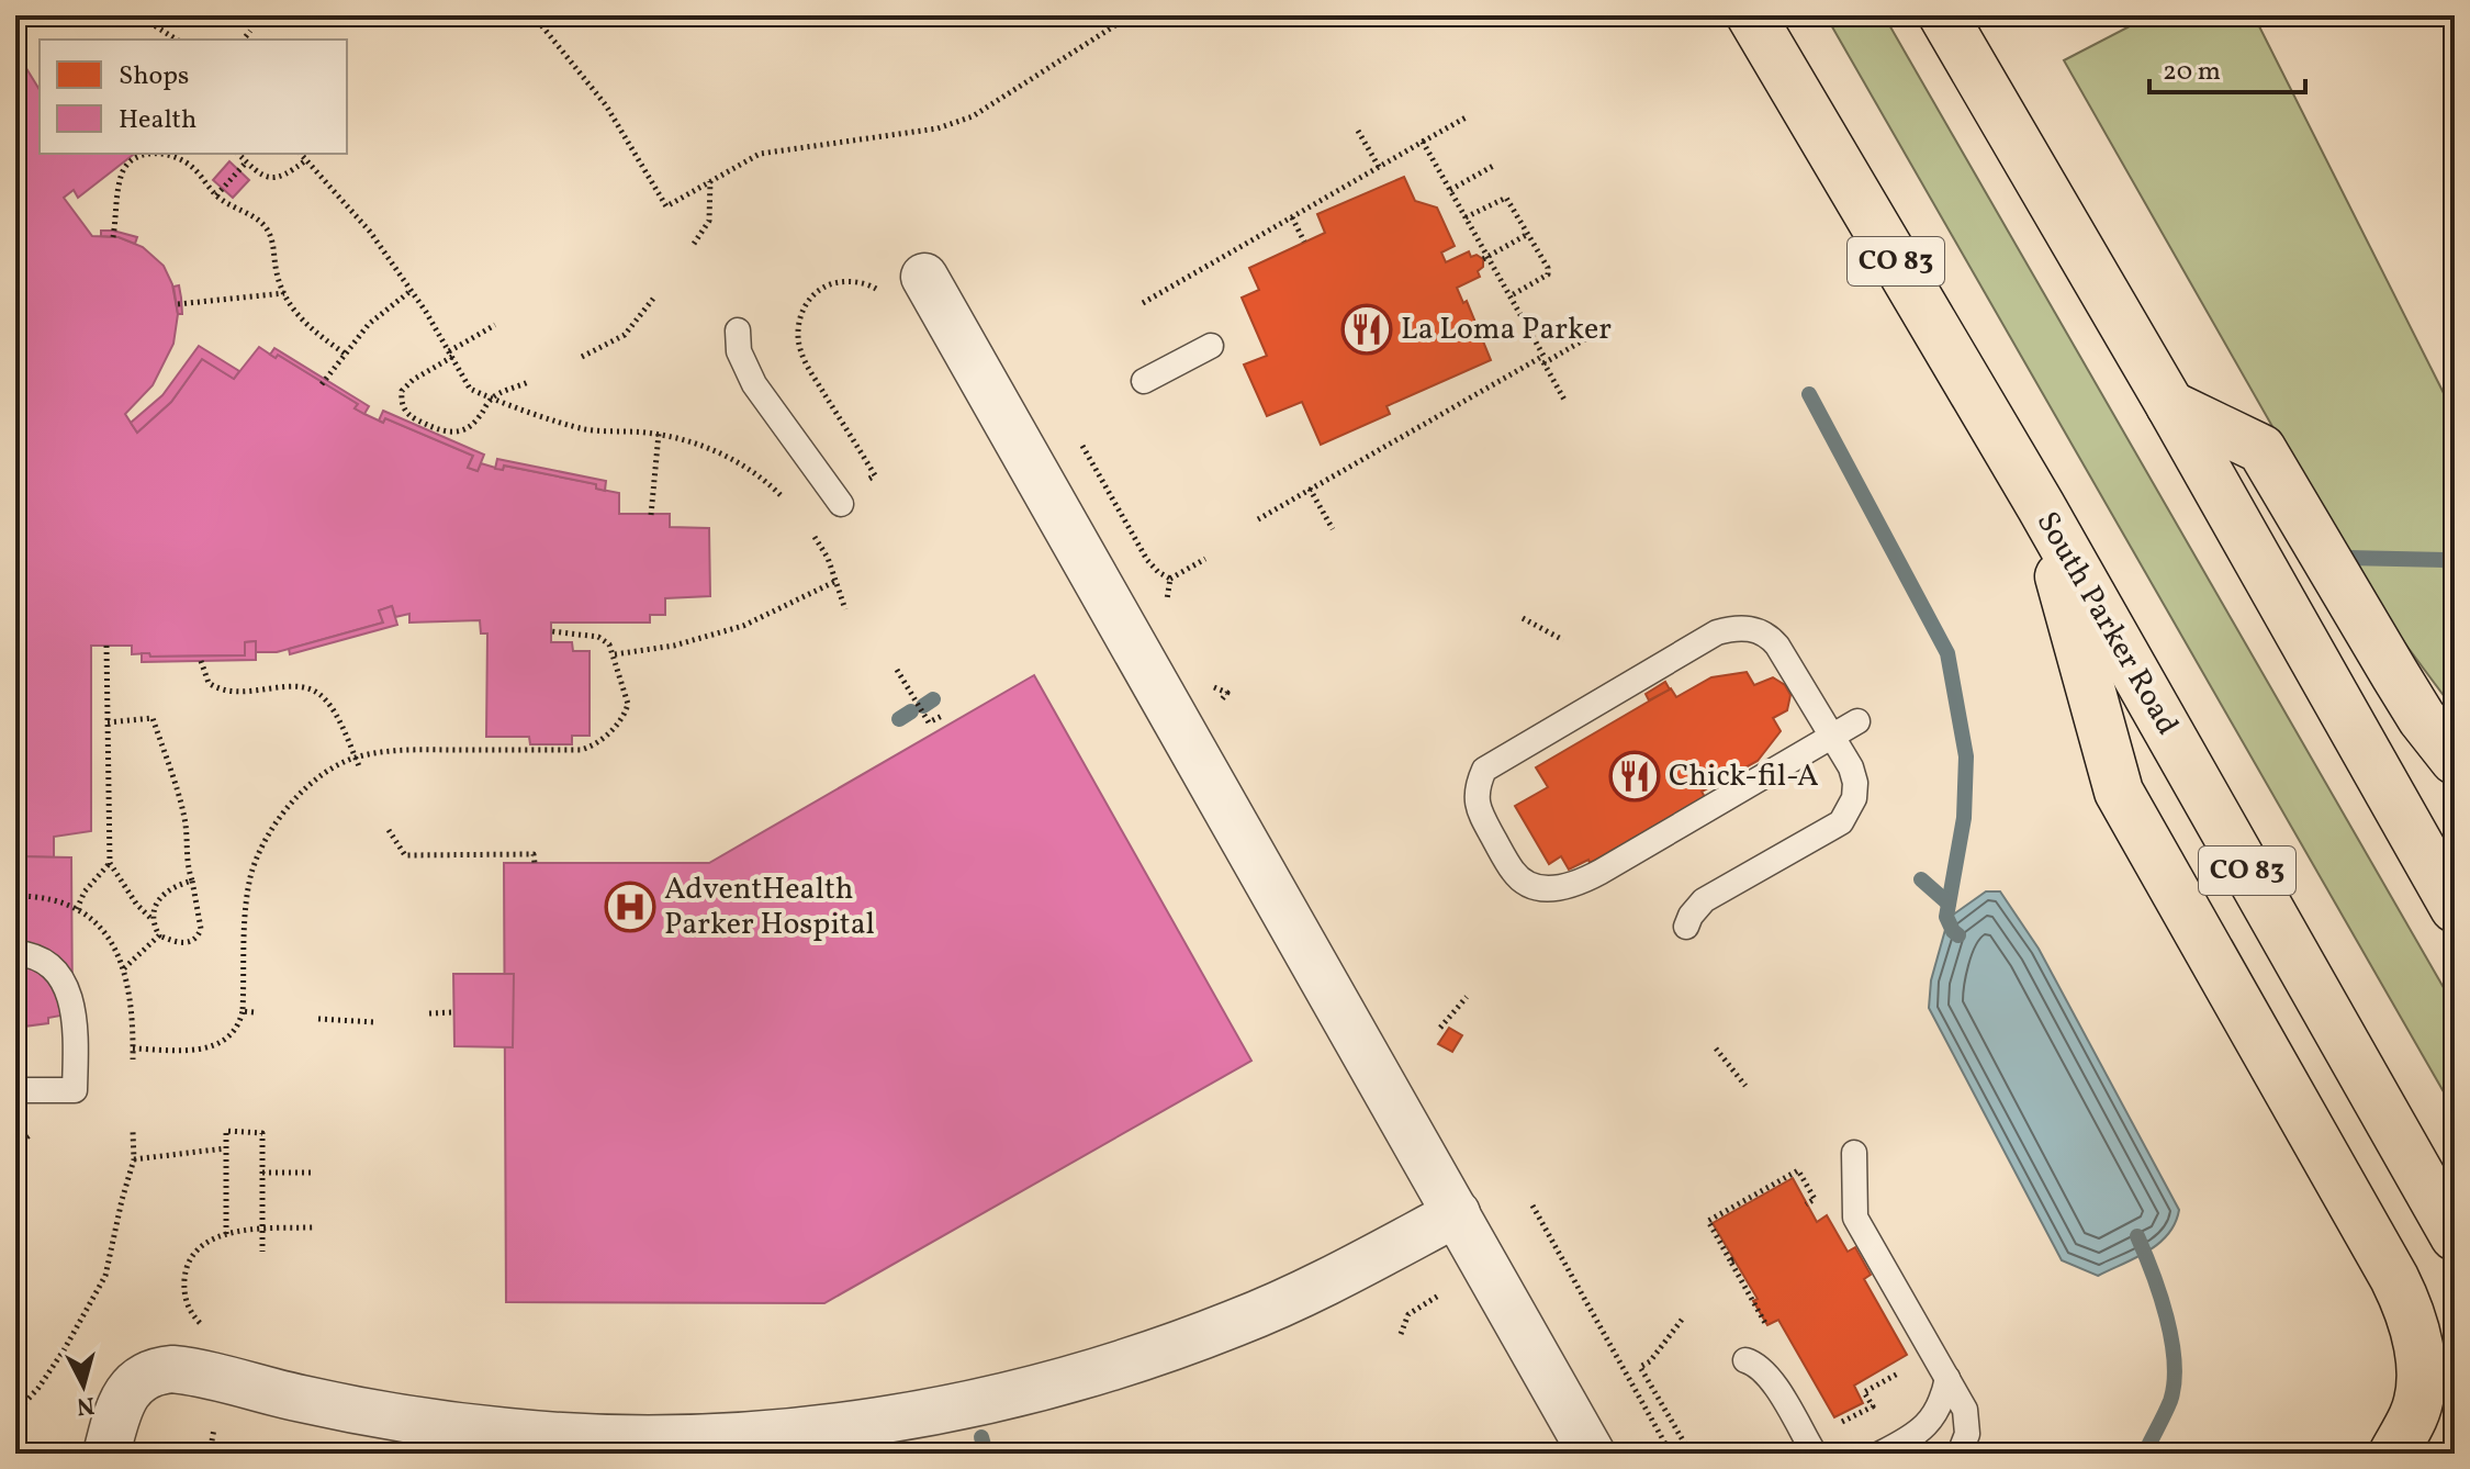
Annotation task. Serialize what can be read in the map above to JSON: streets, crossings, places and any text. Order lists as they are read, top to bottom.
{
  "streets": {
    "highway": ["CO 83", "South Parker Road"]
  },
  "places": {
    "restaurant": ["La Loma Parker", "Chick-fil-A"],
    "hospital": ["AdventHealth Parker Hospital"]
  },
  "legend": ["Shops", "Health"],
  "scale_bar": "20 m",
  "north": "bottom"
}
